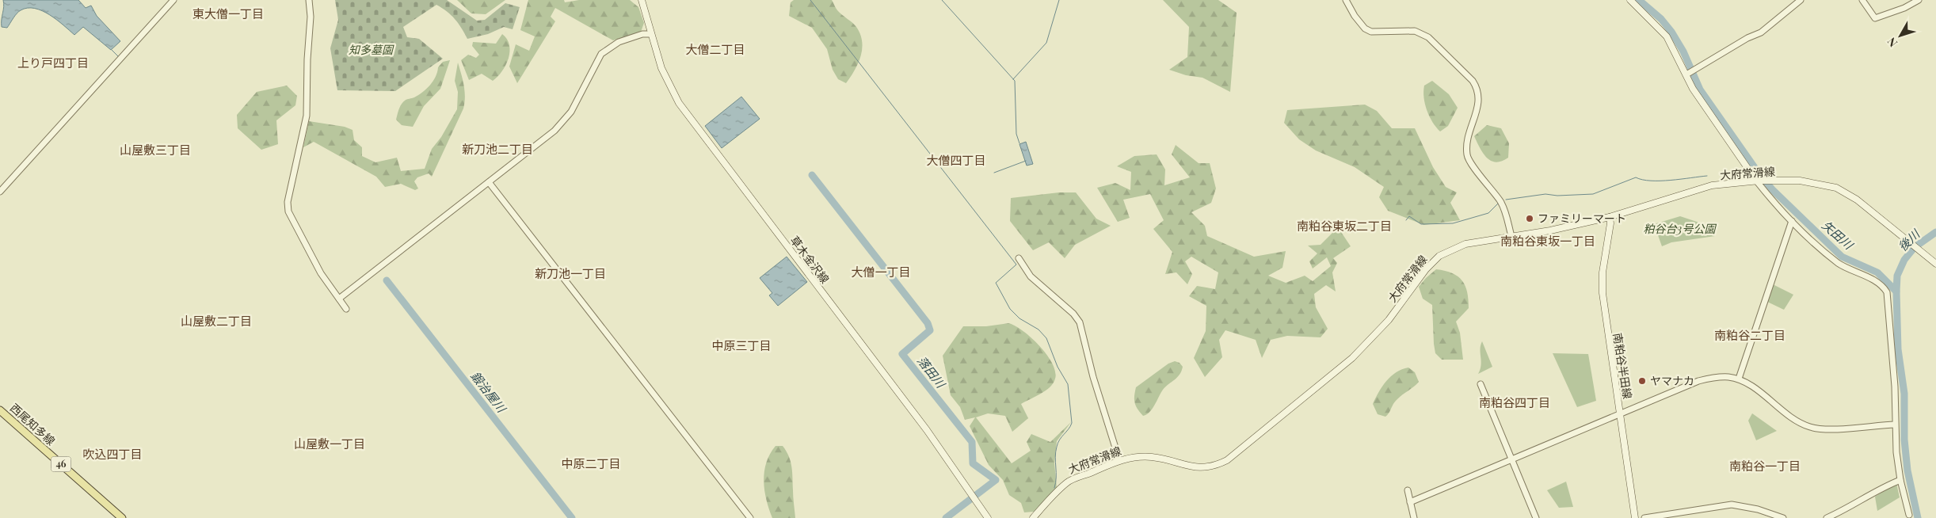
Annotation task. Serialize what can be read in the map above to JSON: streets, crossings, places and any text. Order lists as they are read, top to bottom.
{
  "streets": {
    "main road": [
      "大府常滑線",
      "草木金沢線",
      "南粕谷半田線",
      "西尾知多線",
      "46"
    ]
  },
  "crossings": [
    ["大府常滑線", "南粕谷半田線"]
  ],
  "districts": [
    "東大僧一丁目",
    "大僧二丁目",
    "上り戸四丁目",
    "新刀池二丁目",
    "山屋敷三丁目",
    "大僧四丁目",
    "南粕谷東坂二丁目",
    "南粕谷東坂一丁目",
    "大僧一丁目",
    "新刀池一丁目",
    "山屋敷二丁目",
    "南粕谷二丁目",
    "中原三丁目",
    "南粕谷四丁目",
    "山屋敷一丁目",
    "吹込四丁目",
    "中原二丁目",
    "南粕谷一丁目"
  ],
  "water": [
    "矢田川",
    "後川",
    "落田川",
    "鍛治屋川"
  ],
  "parks": ["知多墓園", "粕谷台3号公園"],
  "places": ["ファミリーマート", "ヤマナカ"],
  "north": "bottom left"
}
